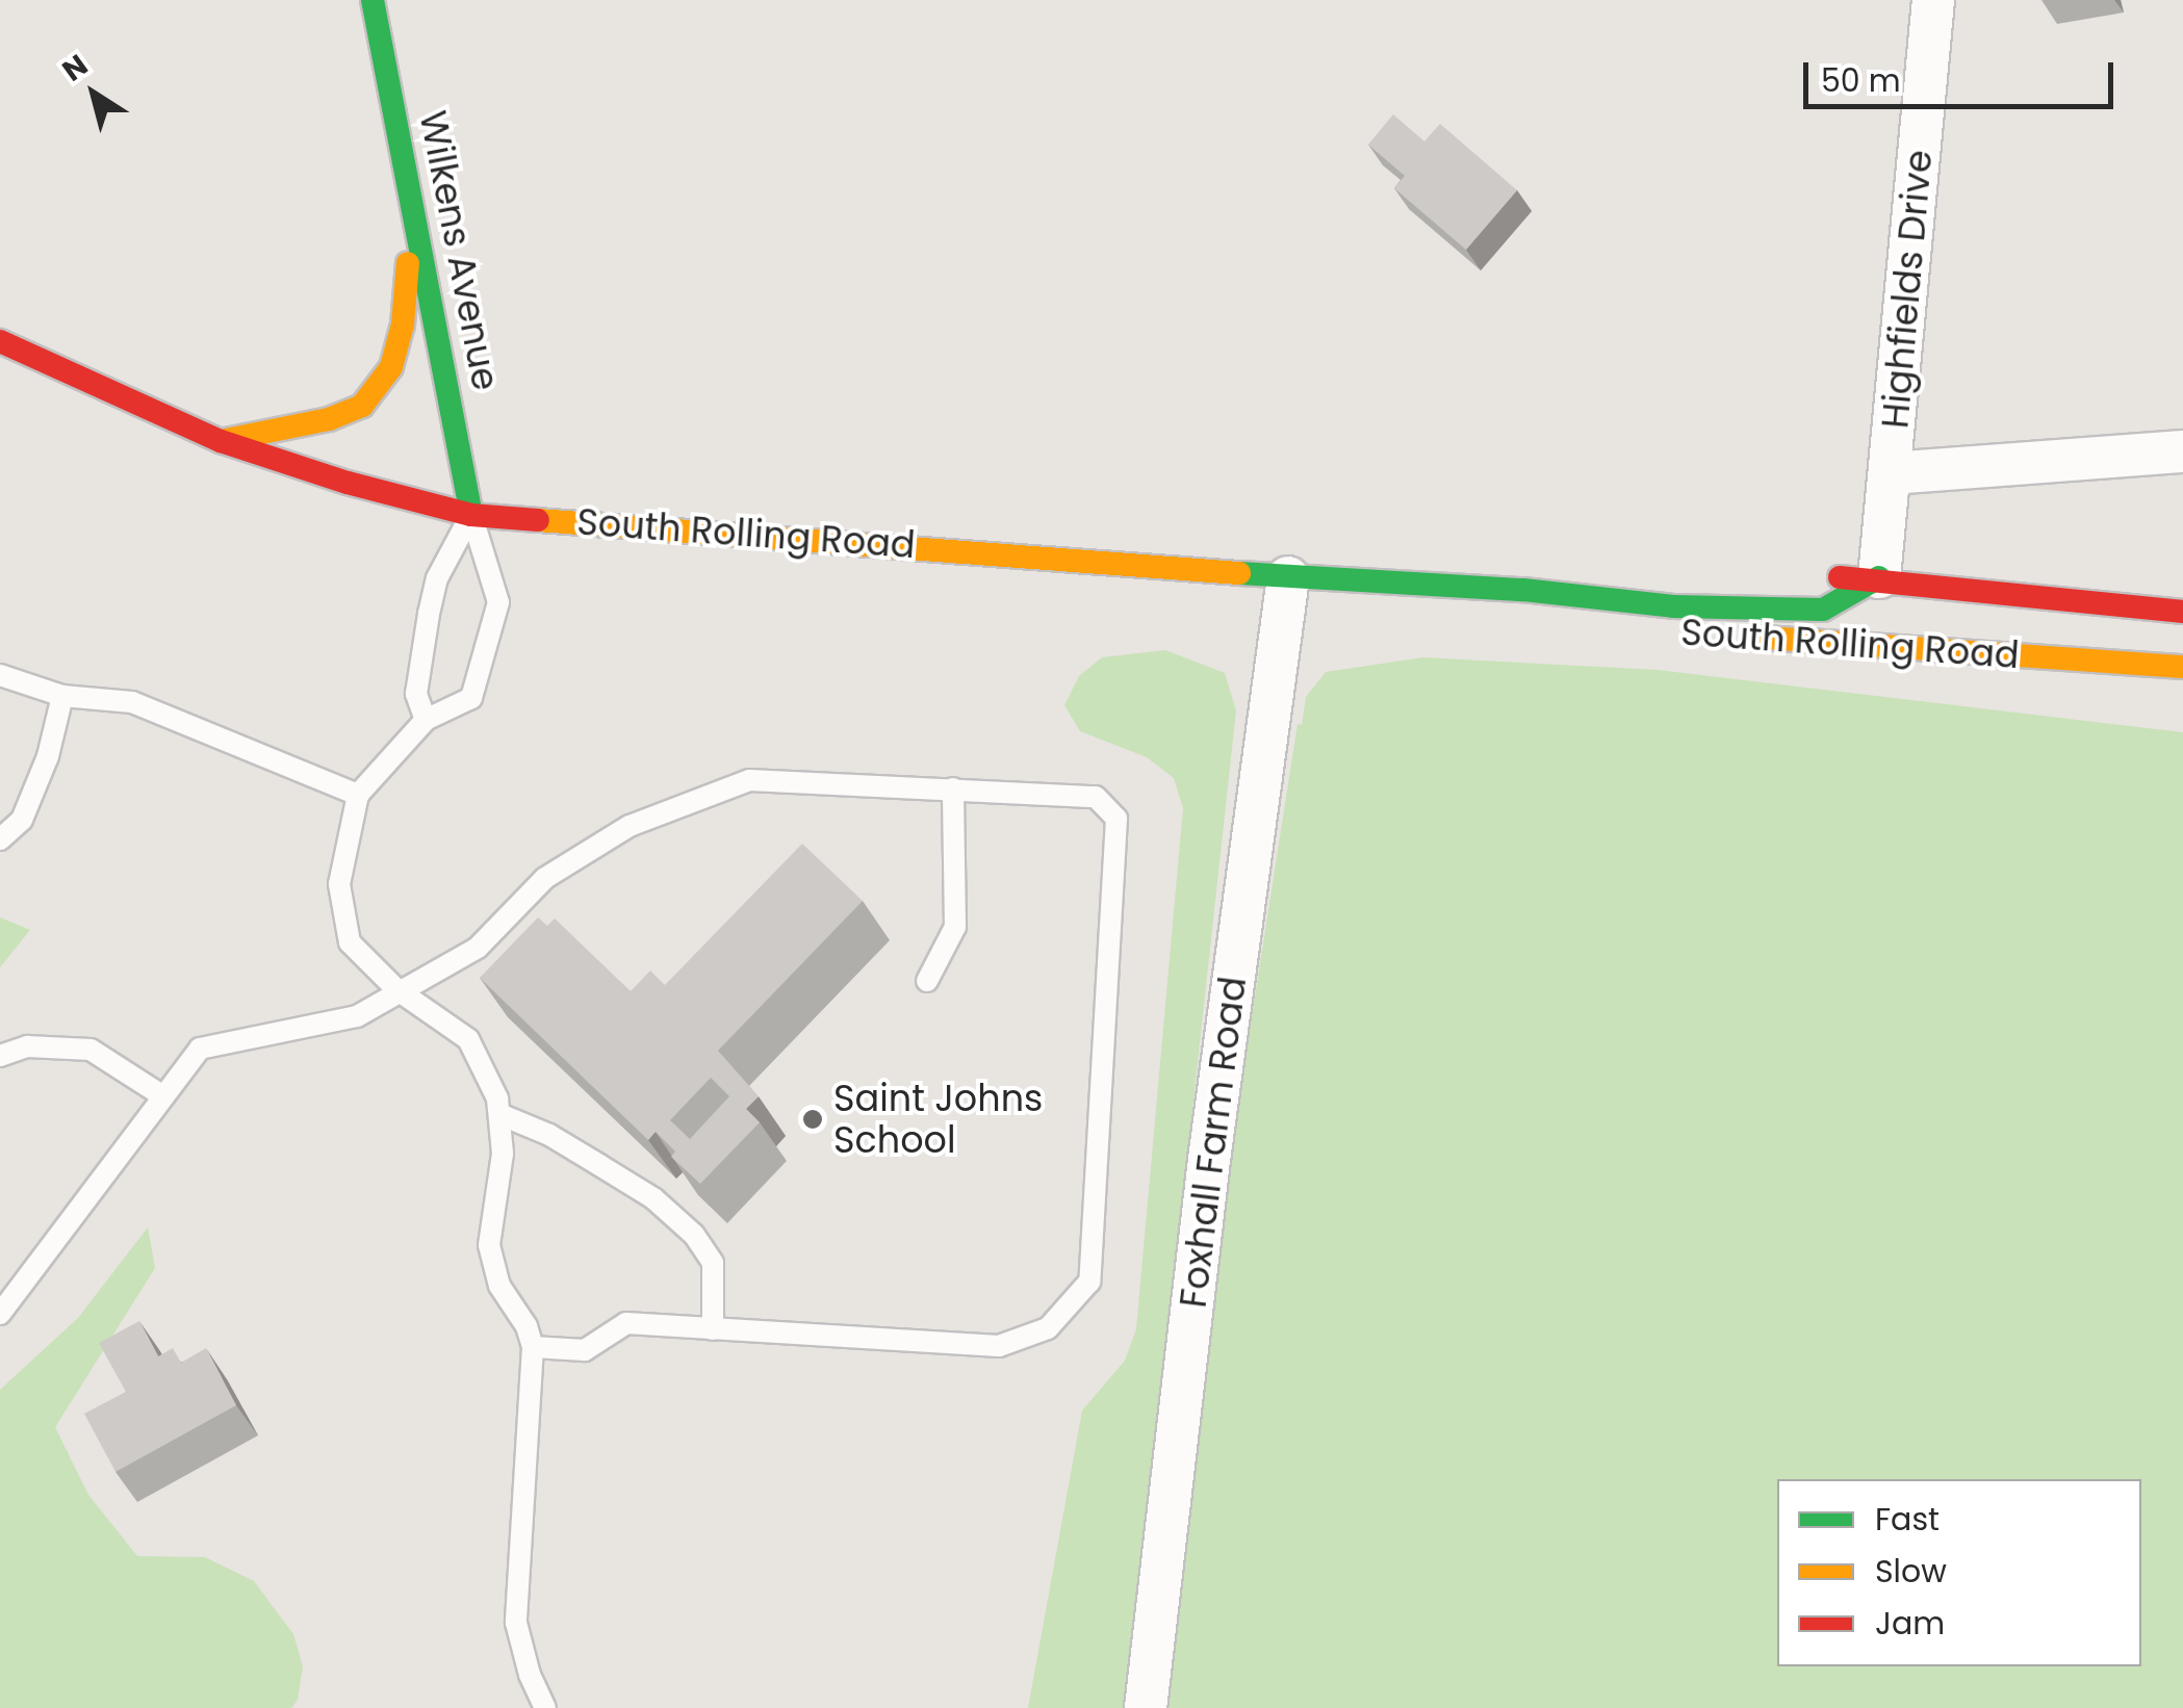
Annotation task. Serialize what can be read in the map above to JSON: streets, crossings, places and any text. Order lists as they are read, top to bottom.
{
  "streets": {
    "main road": ["Wilkens Avenue", "South Rolling Road"],
    "street": ["Highfields Drive", "Foxhall Farm Road"]
  },
  "crossings": [
    ["Wilkens Avenue", "South Rolling Road"],
    ["Highfields Drive", "South Rolling Road"],
    ["South Rolling Road", "Foxhall Farm Road"]
  ],
  "places": ["Saint Johns School"],
  "legend": ["Fast", "Slow", "Jam"],
  "scale_bar": "50 m",
  "north": "top left"
}
